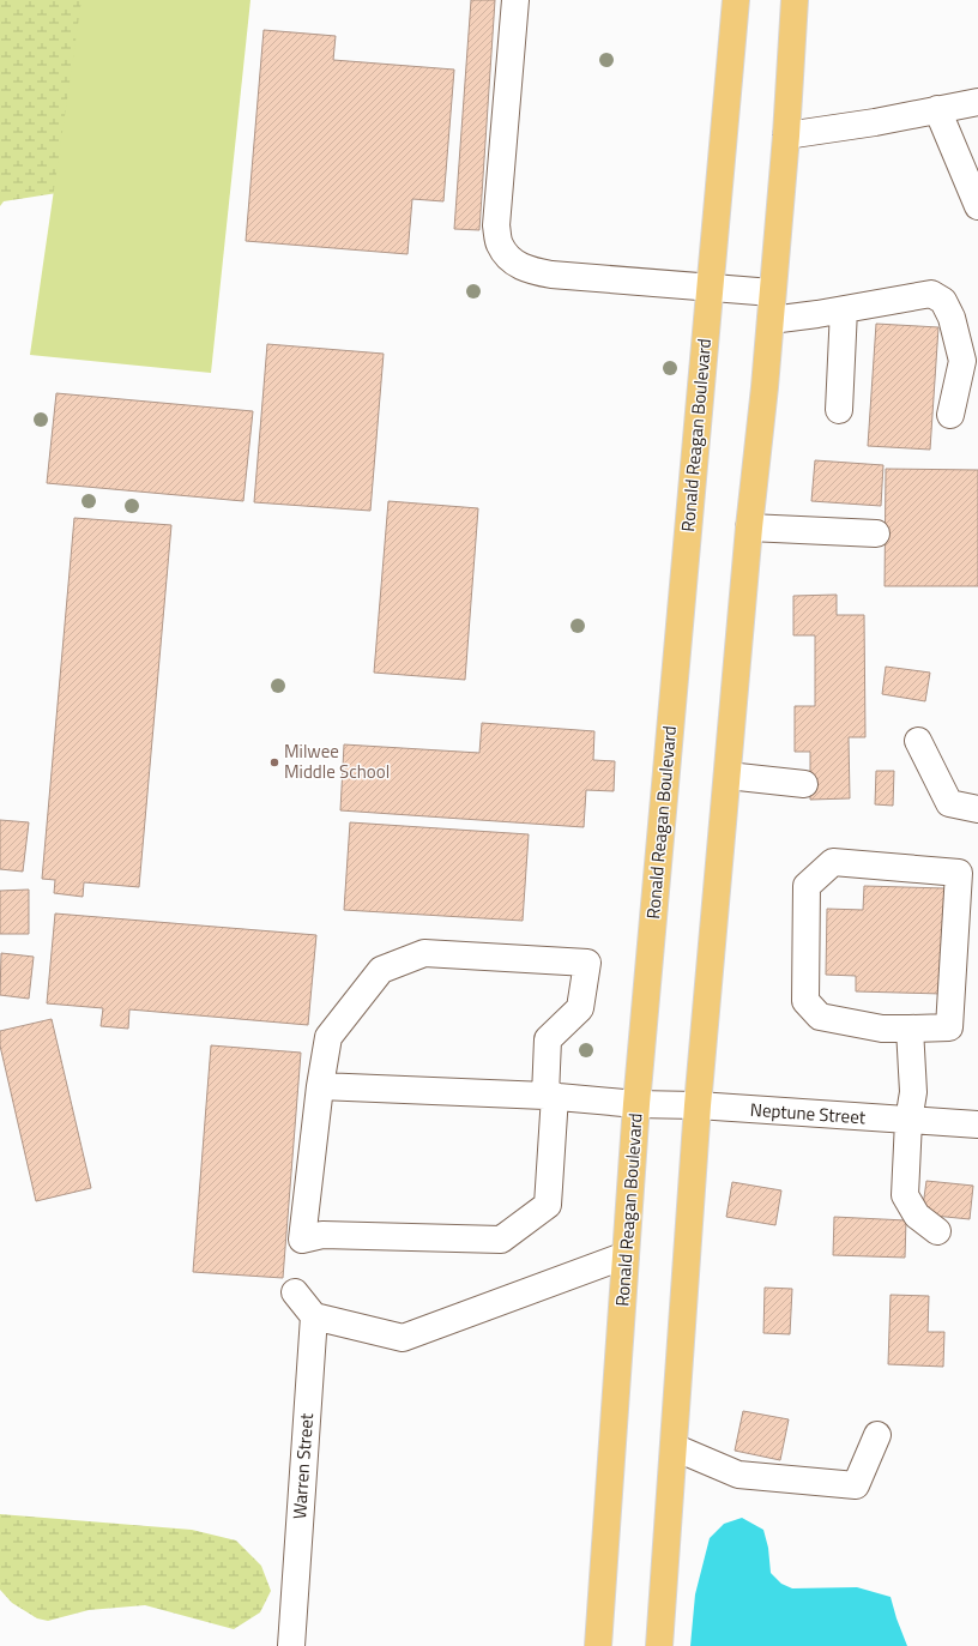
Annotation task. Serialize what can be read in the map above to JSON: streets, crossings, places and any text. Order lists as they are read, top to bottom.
{
  "streets": {
    "main road": ["Ronald Reagan Boulevard"],
    "street": ["Neptune Street", "Warren Street"]
  },
  "crossings": [
    ["Ronald Reagan Boulevard", "Neptune Street"]
  ],
  "places": ["Milwee Middle School"]
}
